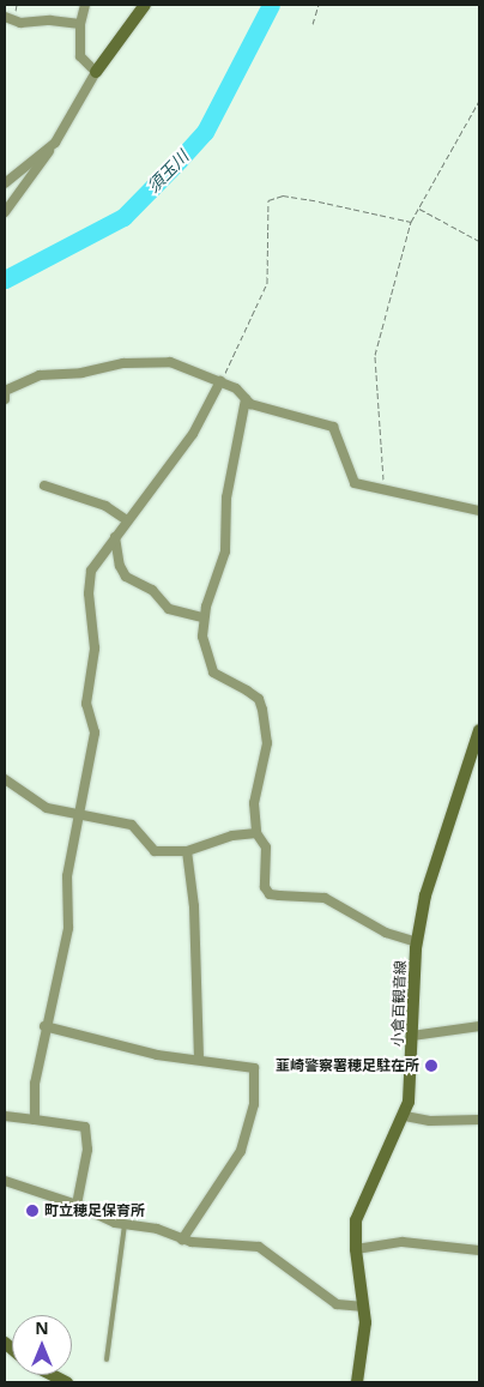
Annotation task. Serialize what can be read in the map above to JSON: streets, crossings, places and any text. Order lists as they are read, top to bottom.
{
  "streets": {
    "main road": ["小倉百観音線"]
  },
  "water": ["須玉川"],
  "places": ["韮崎警察署穂足駐在所", "町立穂足保育所"],
  "north": "top"
}
